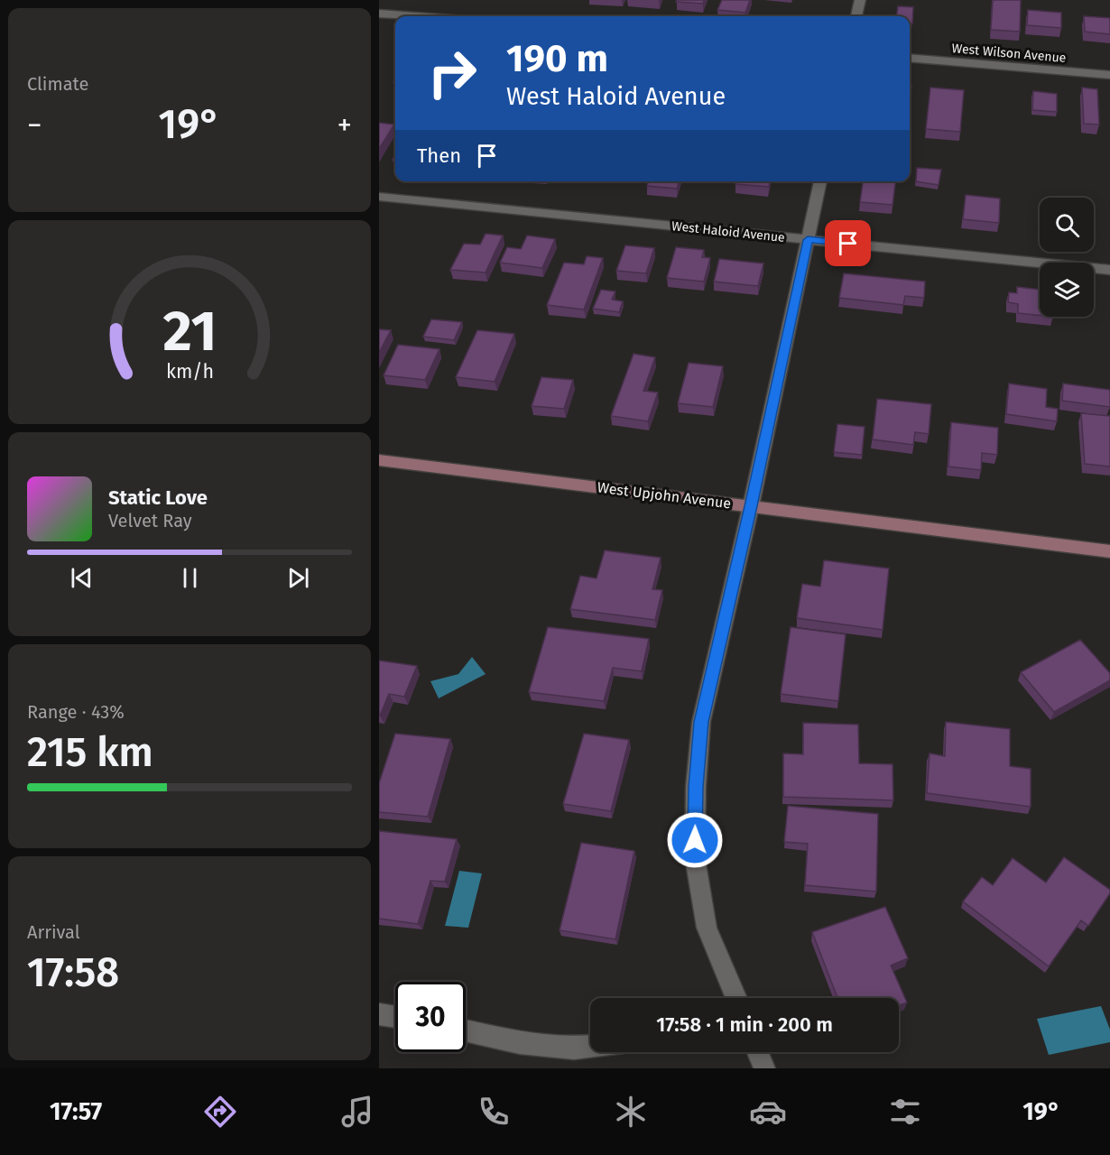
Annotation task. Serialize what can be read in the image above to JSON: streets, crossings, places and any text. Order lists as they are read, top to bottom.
{
  "streets": {
    "main road": ["West Upjohn Avenue"],
    "street": ["West Wilson Avenue", "West Haloid Avenue"]
  },
  "page": {
    "tile": [
      "Climate",
      ["Range · 43%", "215 km"],
      ["Arrival", "17:58"]
    ],
    "turn": ["190 m", "West Haloid Avenue"],
    "heat": ["−", "19°", "+"],
    "then": "Then",
    "song": ["Static Love", "Velvet Ray"],
    "limit": "30",
    "trip": "17:58 · 1 min · 200 m",
    "tabs": ["17:57", "19°"],
    "gauge": ["21", "km/h"]
  }
}
